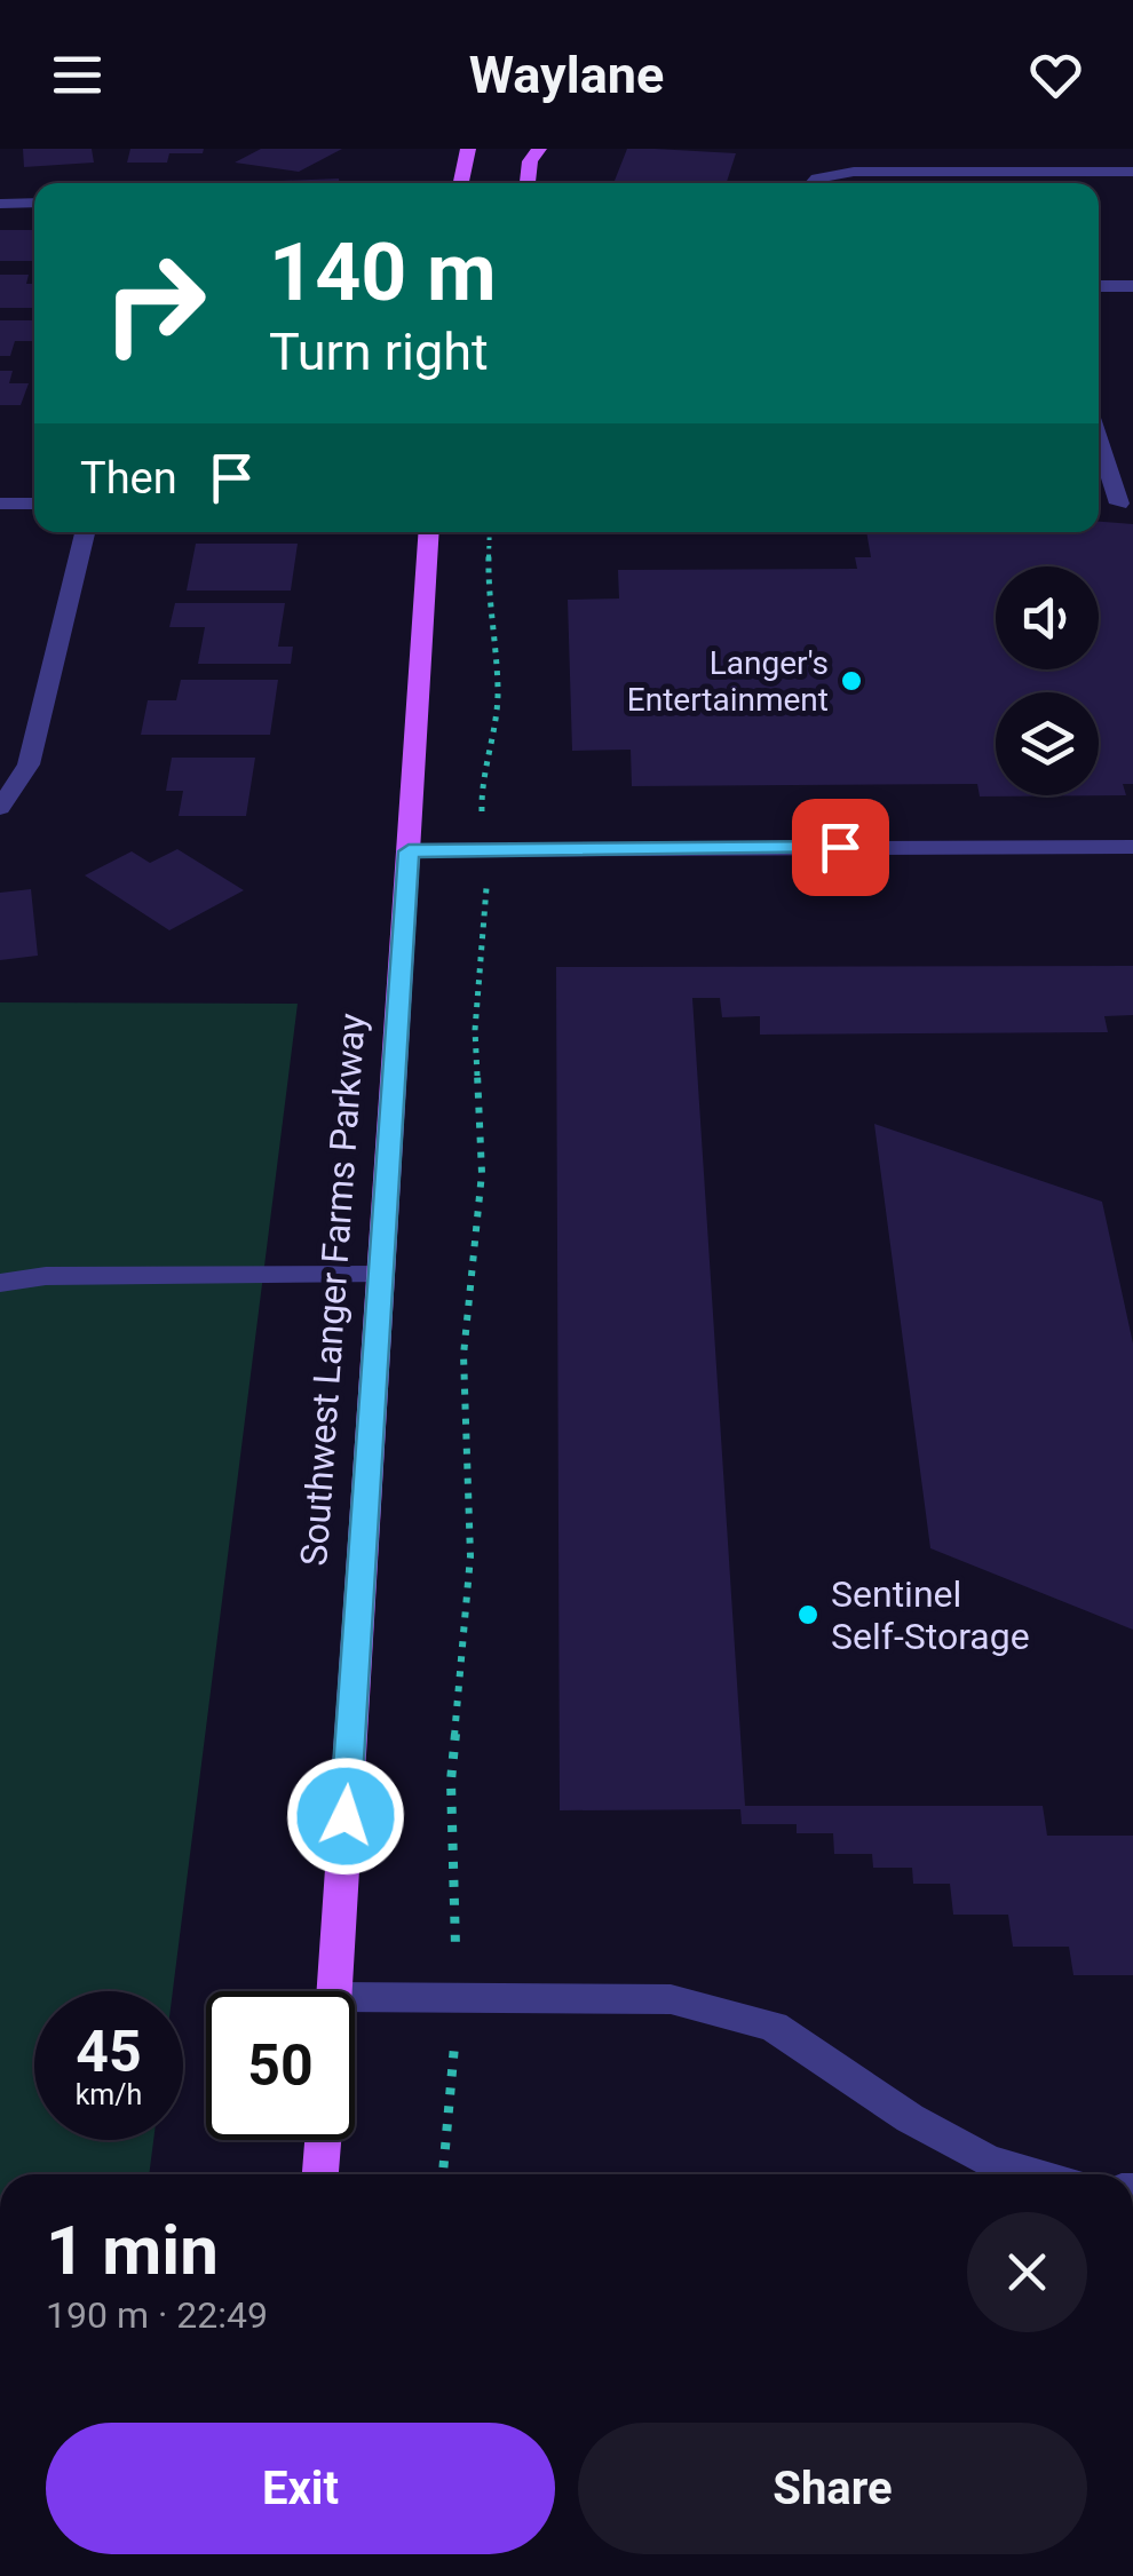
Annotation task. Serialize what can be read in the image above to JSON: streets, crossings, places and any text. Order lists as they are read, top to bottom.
{
  "streets": {
    "main road": ["Southwest Langer Farms Parkway"]
  },
  "places": ["Langer's Entertainment", "Sentinel Self-Storage"],
  "page": {
    "header": "Waylane",
    "turn": ["140 m", "Turn right"],
    "then": "Then",
    "speed": "45 km/h",
    "limit": "50",
    "heading": ["1 min", "190 m · 22:49"],
    "buttons": ["Exit", "Share"]
  }
}
